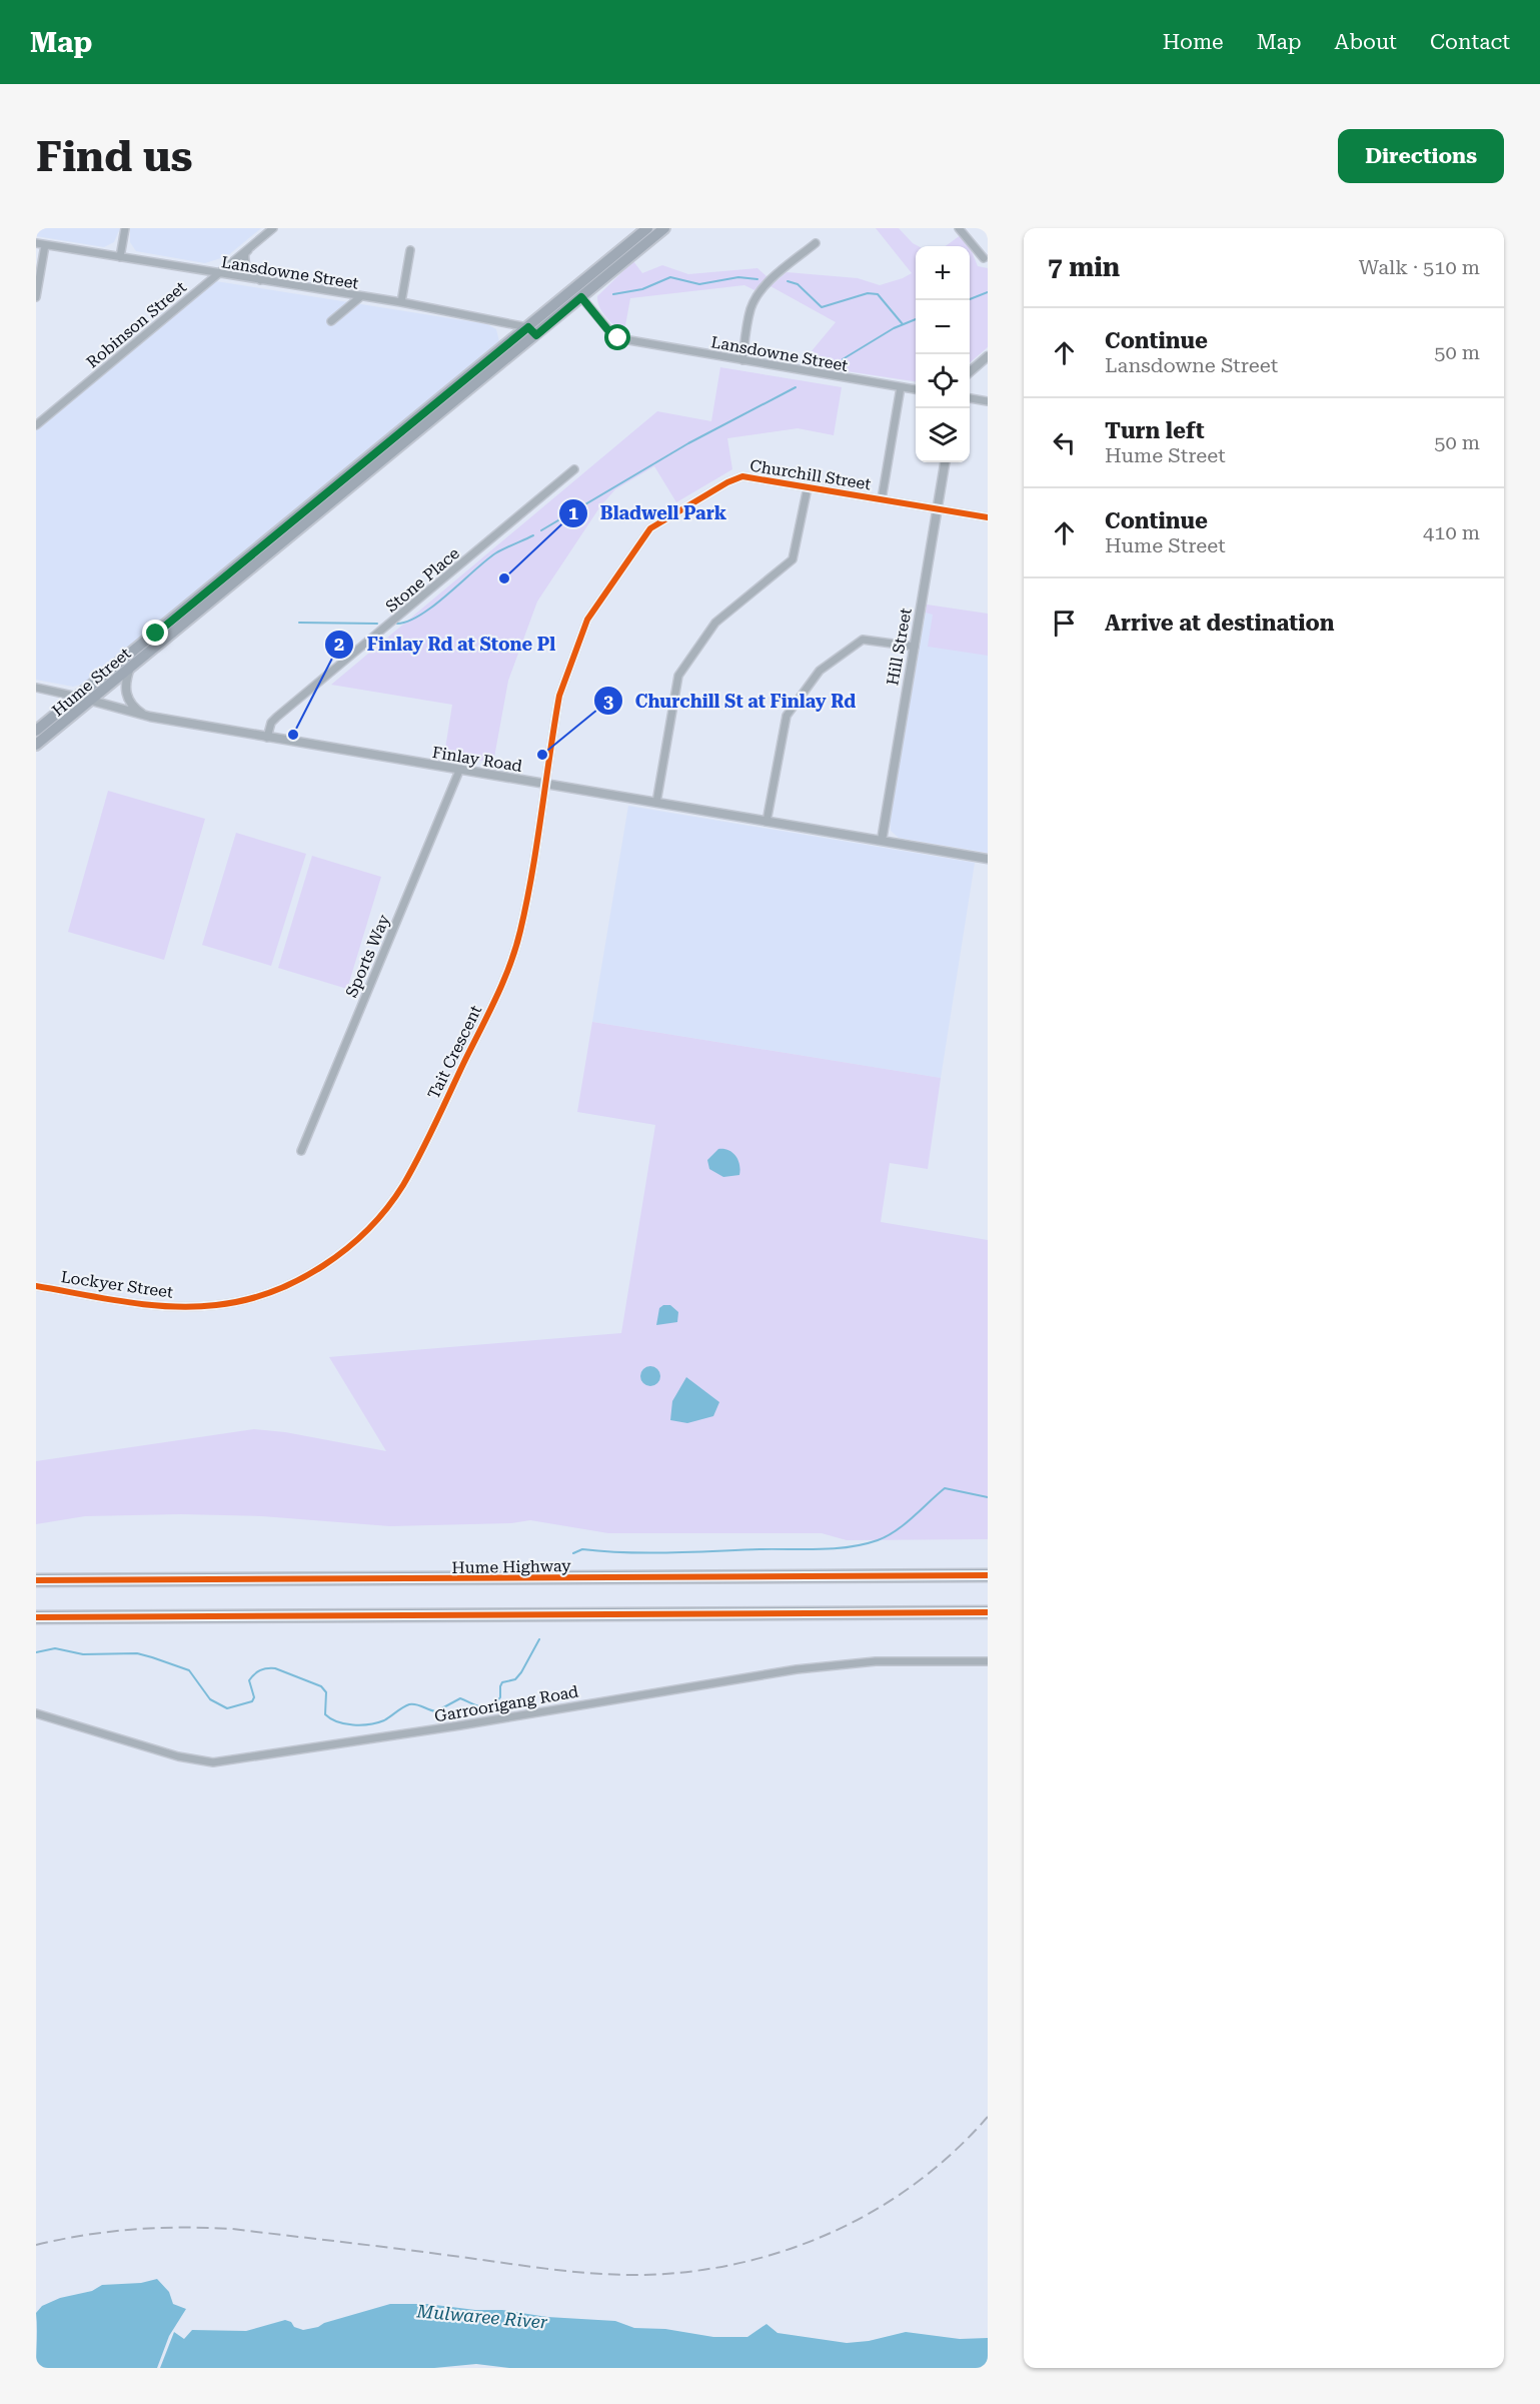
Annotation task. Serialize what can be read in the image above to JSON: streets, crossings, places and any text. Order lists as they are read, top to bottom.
{
  "streets": {
    "highway": ["Hume Highway"],
    "main road": ["Hume Street"],
    "street": [
      "Lansdowne Street",
      "Robinson Street",
      "Churchill Street",
      "Stone Place",
      "Hill Street",
      "Finlay Road",
      "Sports Way",
      "Tait Crescent",
      "Lockyer Street",
      "Garroorigang Road"
    ]
  },
  "crossings": [
    ["Lansdowne Street", "Robinson Street"],
    ["Lansdowne Street", "Hume Street"],
    ["Churchill Street", "Hill Street"],
    ["Churchill Street", "Finlay Road"],
    ["Churchill Street", "Tait Crescent"],
    ["Stone Place", "Finlay Road"],
    ["Hill Street", "Finlay Road"],
    ["Hume Street", "Finlay Road"],
    ["Finlay Road", "Sports Way"],
    ["Finlay Road", "Tait Crescent"],
    ["Tait Crescent", "Lockyer Street"]
  ],
  "water": ["Mulwaree River"],
  "places": ["Bladwell Park", "Finlay Rd at Stone Pl", "Churchill St at Finlay Rd"],
  "page": {
    "header": "Map",
    "nav": [
      "Home",
      "Map",
      "About",
      "Contact"
    ],
    "buttons": "Directions",
    "title": "Find us",
    "heading": ["7 min", "Walk · 510 m"],
    "map_buttons": ["+", "−"],
    "list": [
      ["Continue", "Lansdowne Street", "50 m"],
      ["Turn left", "Hume Street", "50 m"],
      ["Continue", "Hume Street", "410 m"],
      "Arrive at destination"
    ]
  }
}
